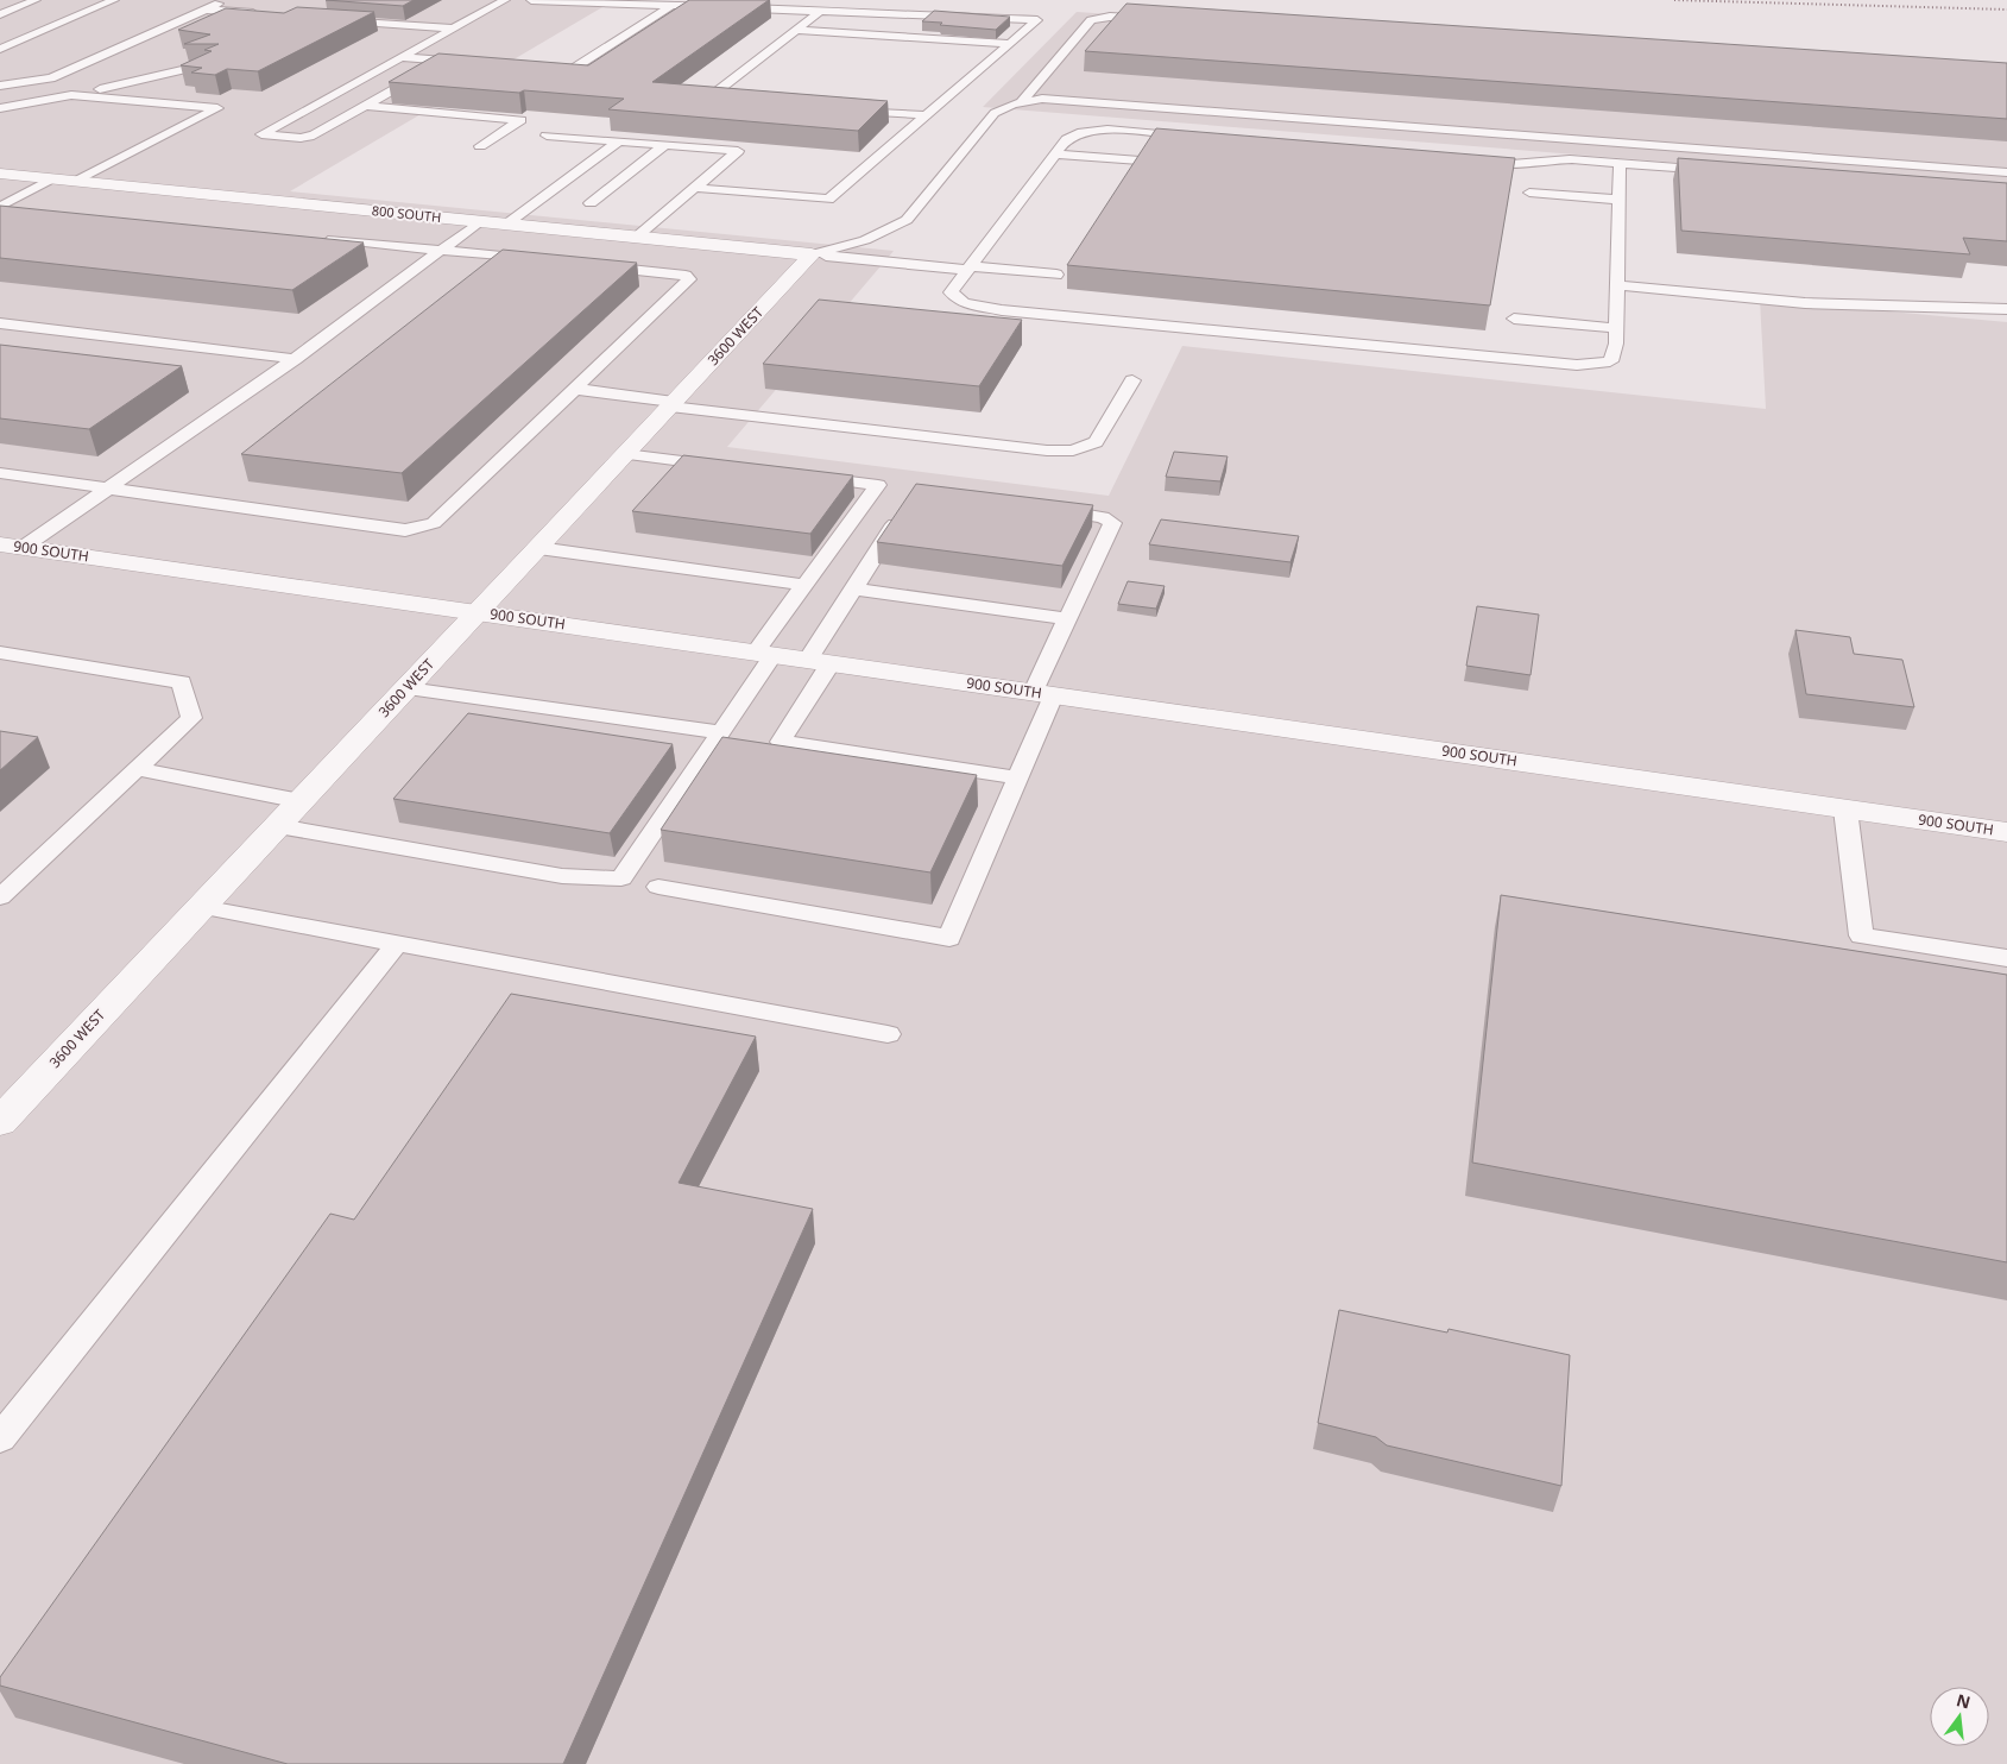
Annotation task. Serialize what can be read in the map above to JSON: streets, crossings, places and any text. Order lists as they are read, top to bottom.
{
  "streets": {
    "street": ["800 SOUTH", "3600 WEST", "900 SOUTH"]
  },
  "crossings": [
    ["800 SOUTH", "3600 WEST"],
    ["3600 WEST", "900 SOUTH"]
  ],
  "north": "top"
}
